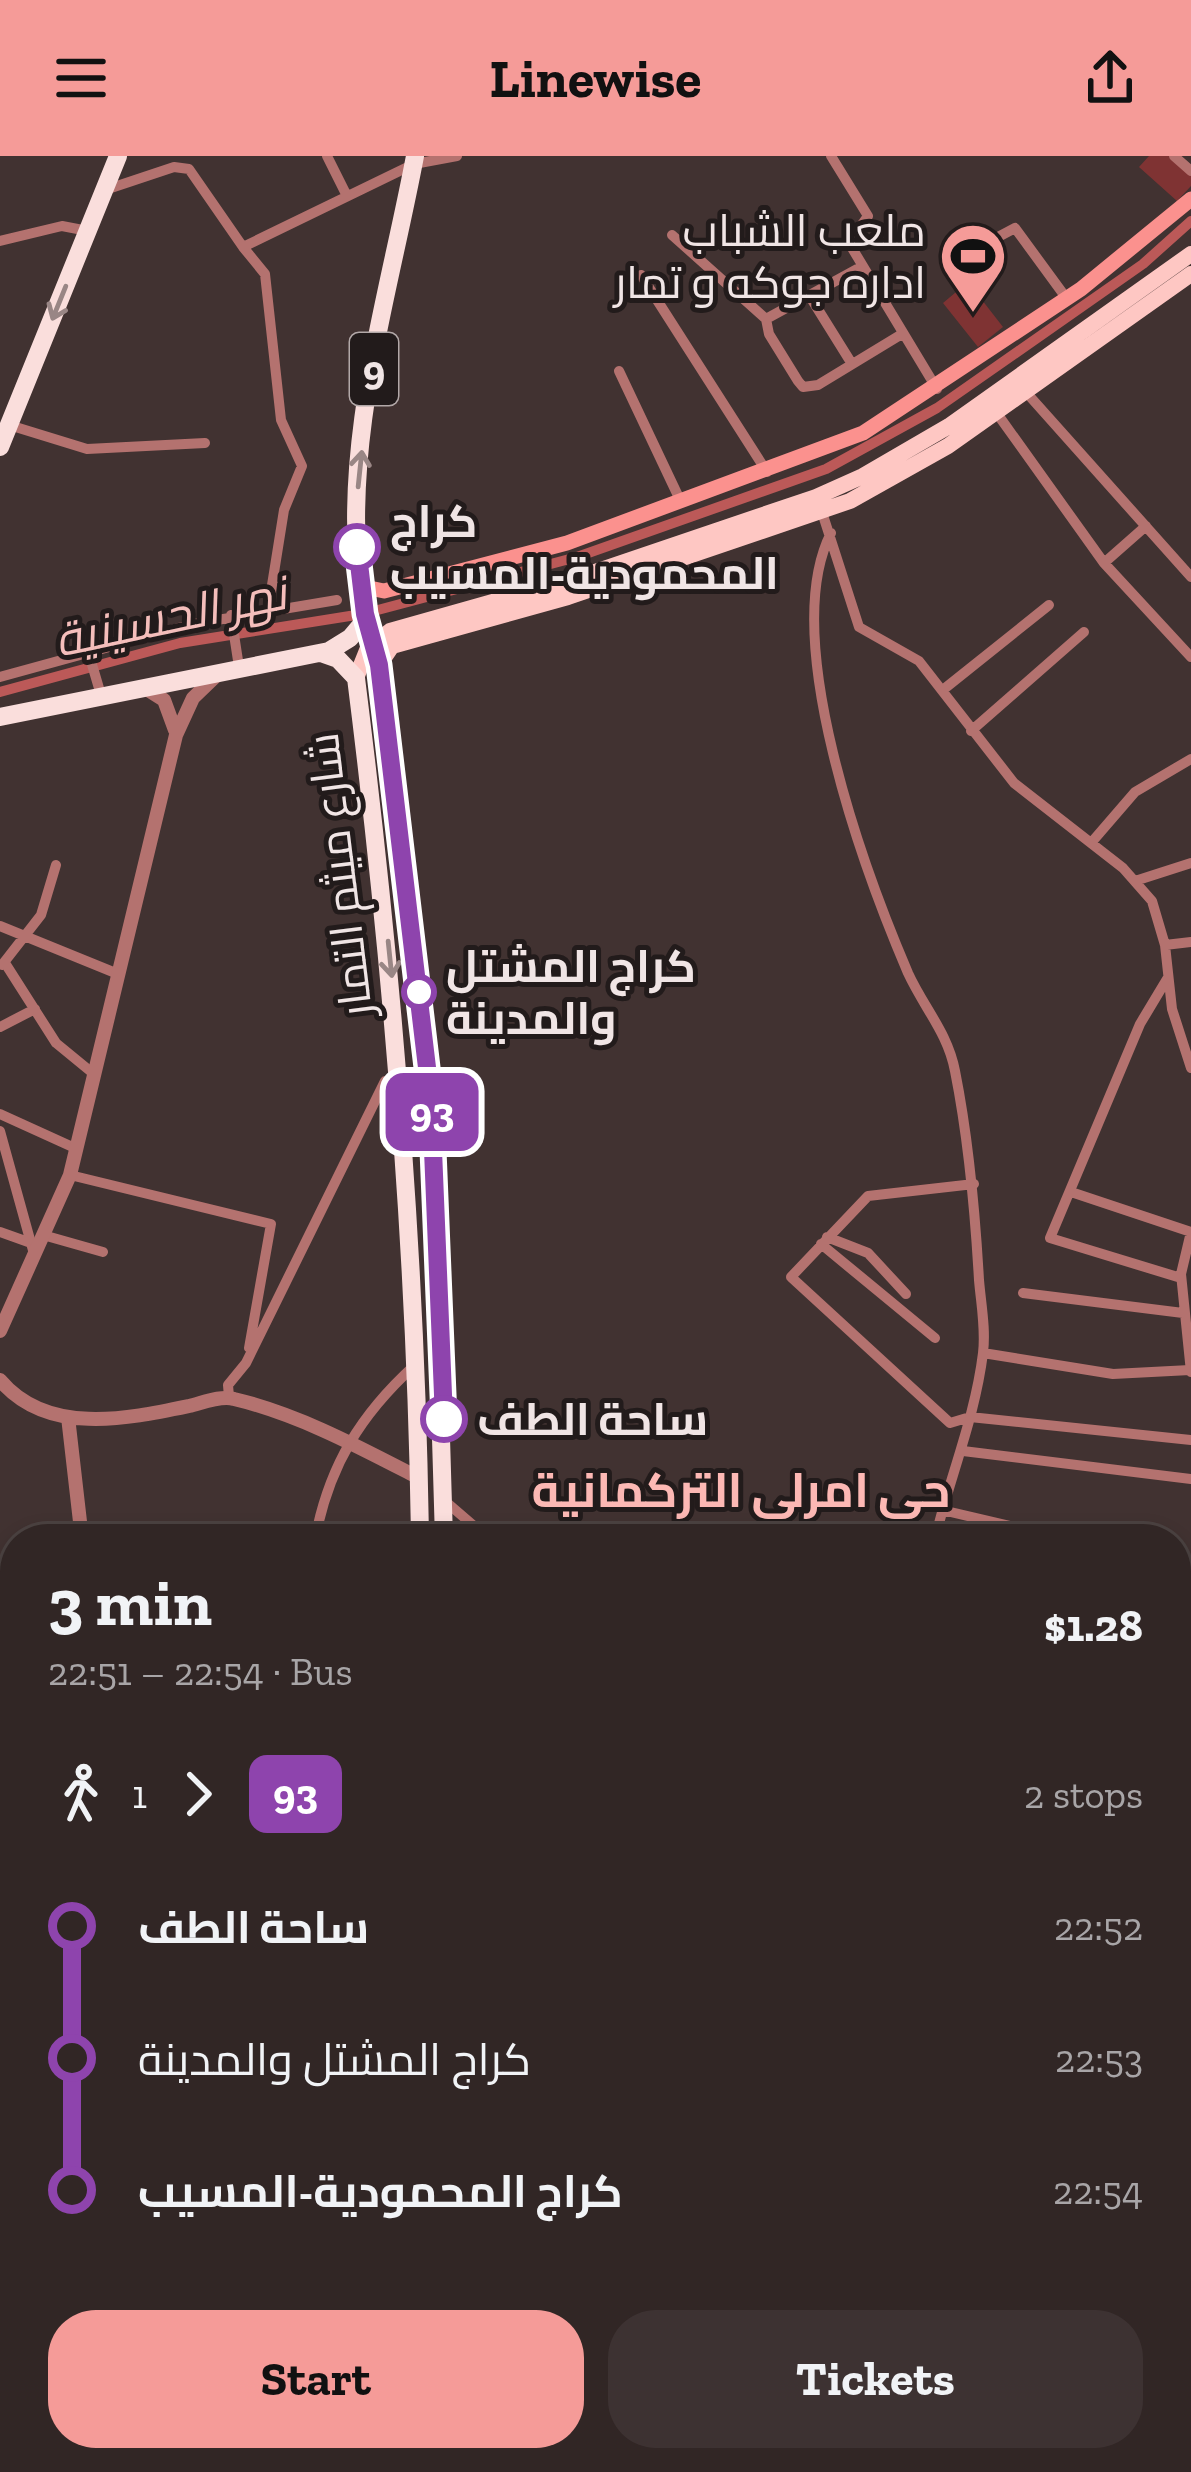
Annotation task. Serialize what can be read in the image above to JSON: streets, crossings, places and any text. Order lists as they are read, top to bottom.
{
  "streets": {
    "highway": ["9", "شارع ميثم التمار"]
  },
  "crossings": [
    ["9", "شارع ميثم التمار"]
  ],
  "districts": ["حي امرلي التركمانية"],
  "water": ["نهر الحسينية"],
  "places": {
    "sports": ["ملعب الشباب اداره جوكه و تمار"],
    "other": ["كراج المحمودية-المسيب", "كراج المشتل والمدينة", "ساحة الطف"]
  },
  "lines": ["bus line 93"],
  "page": {
    "header": "Linewise",
    "on_map": "93",
    "heading": ["3 min", "22:51 – 22:54 · Bus", "$1.28"],
    "legs": ["1", "93", "2 stops"],
    "list": [
      {
        "name": "ساحة الطف",
        "value": "22:52"
      },
      {
        "name": "كراج المشتل والمدينة",
        "value": "22:53"
      },
      {
        "name": "كراج المحمودية-المسيب",
        "value": "22:54"
      }
    ],
    "buttons": ["Start", "Tickets"]
  }
}
